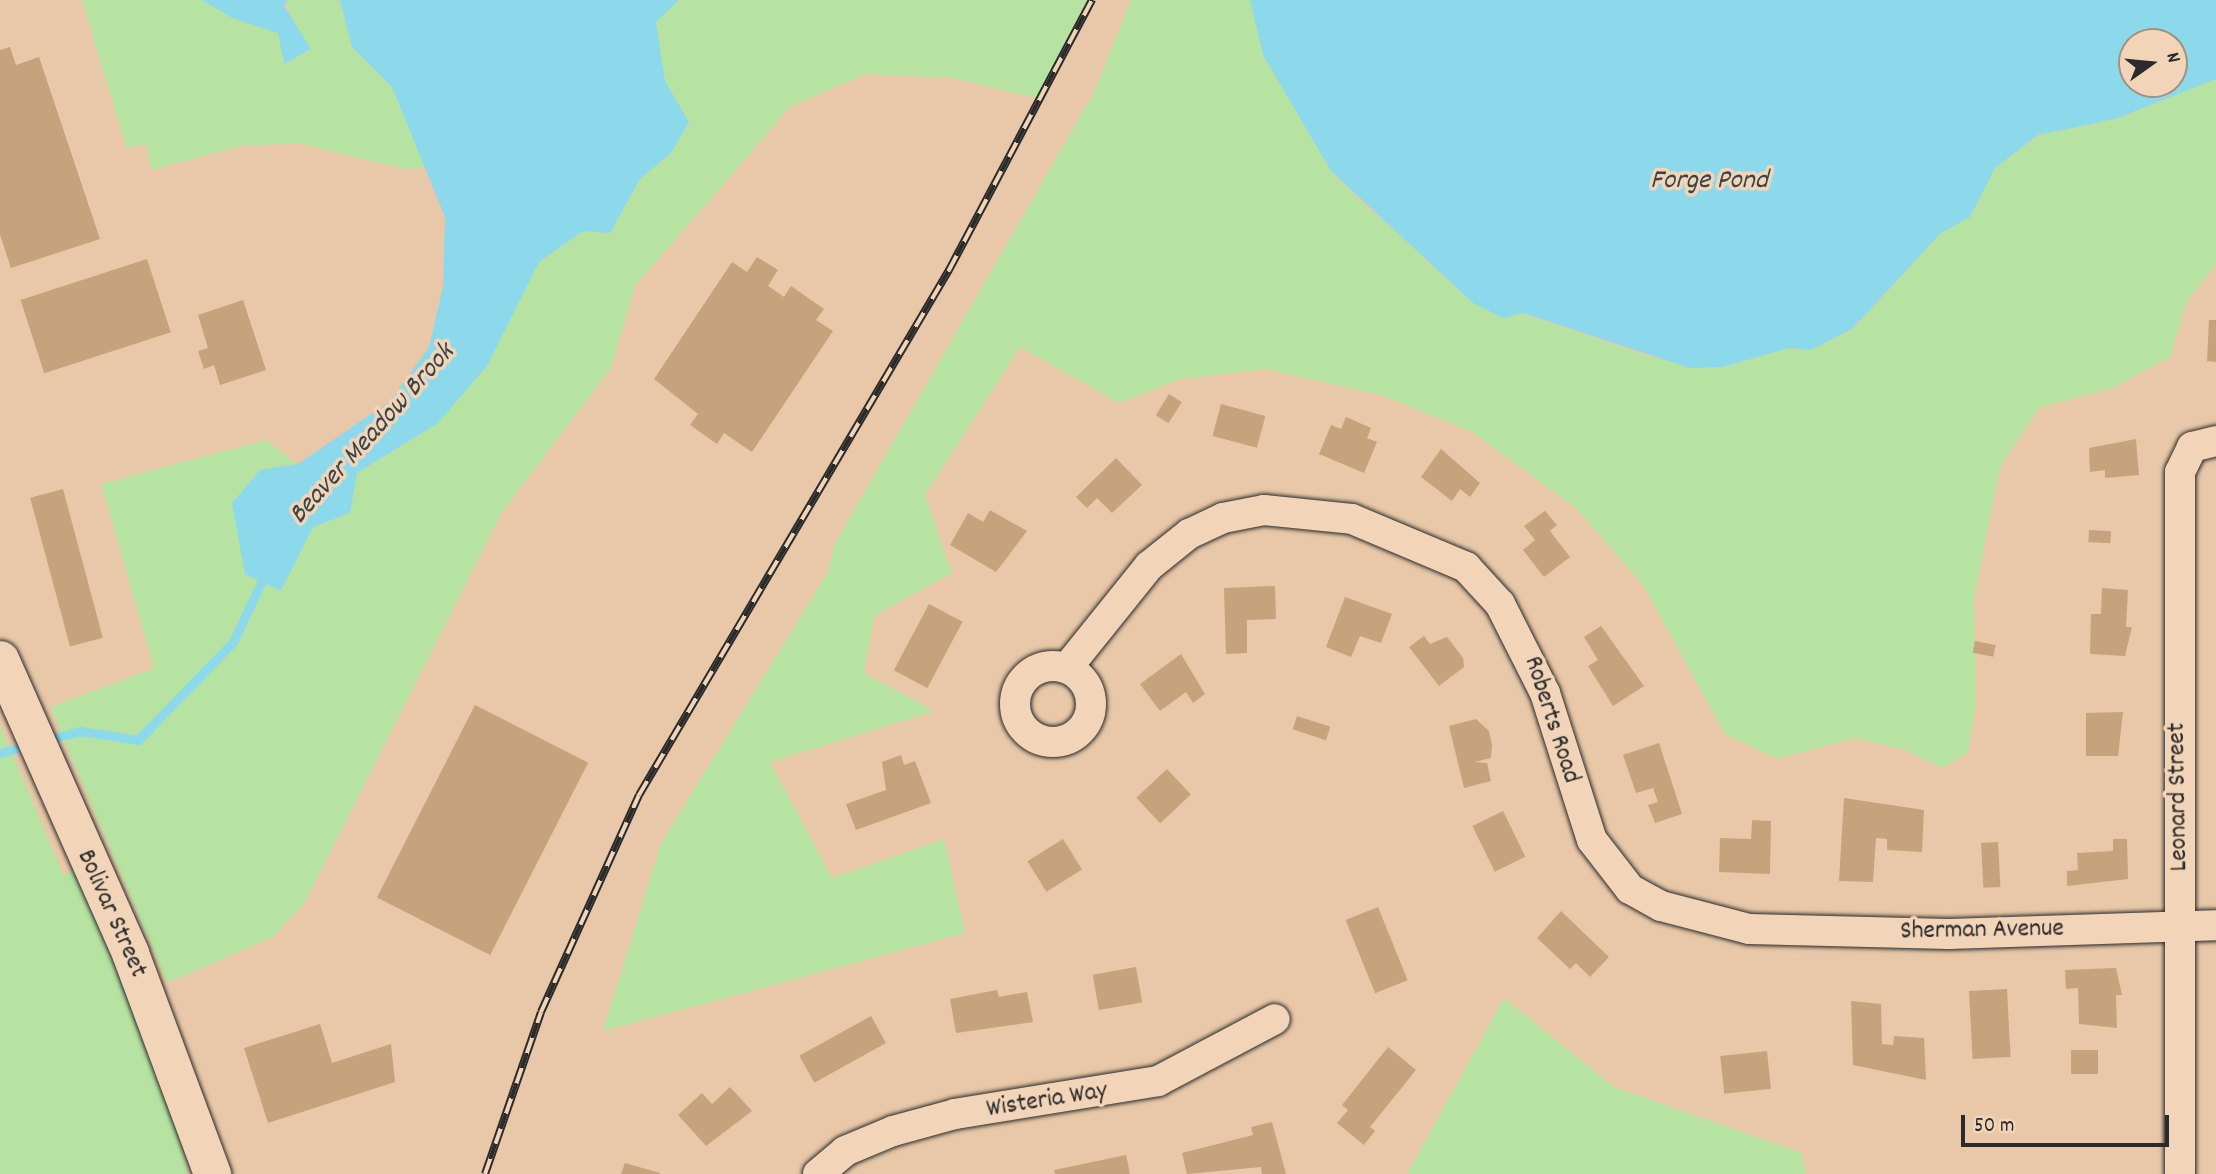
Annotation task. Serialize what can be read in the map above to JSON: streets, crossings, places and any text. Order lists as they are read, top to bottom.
{
  "streets": {
    "street": [
      "Roberts Road",
      "Leonard Street",
      "Bolivar Street",
      "Sherman Avenue",
      "Wisteria Way"
    ]
  },
  "crossings": [
    ["Roberts Road", "Sherman Avenue"],
    ["Leonard Street", "Sherman Avenue"]
  ],
  "water": ["Forge Pond", "Beaver Meadow Brook"],
  "scale_bar": "50 m",
  "north": "right"
}
